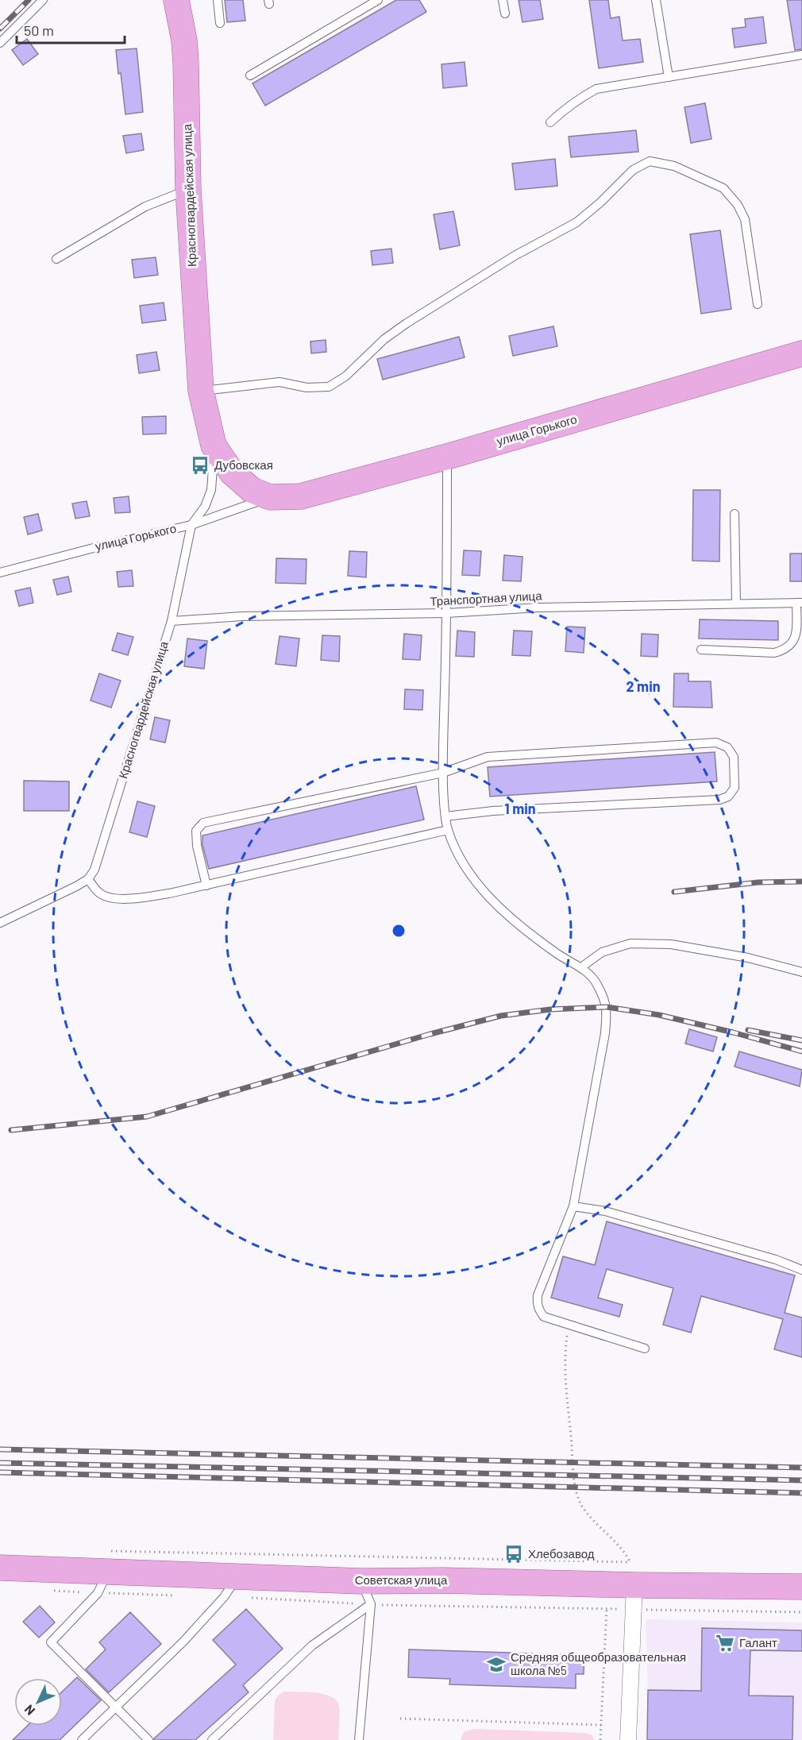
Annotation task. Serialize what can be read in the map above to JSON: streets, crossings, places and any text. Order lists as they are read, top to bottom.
{
  "streets": {
    "main road": ["Красногвардейская улица", "улица Горького", "Советская улица"],
    "lane": ["Транспортная улица"]
  },
  "crossings": [
    ["Красногвардейская улица", "улица Горького"],
    ["Красногвардейская улица", "Транспортная улица"]
  ],
  "places": {
    "bus stop": ["Дубовская", "Хлебозавод"],
    "supermarket": ["Галант"],
    "school or university": ["Средняя общеобразовательная школа №5"]
  },
  "scale_bar": "50 m",
  "north": "bottom left",
  "rings": ["2 min", "1 min"]
}
